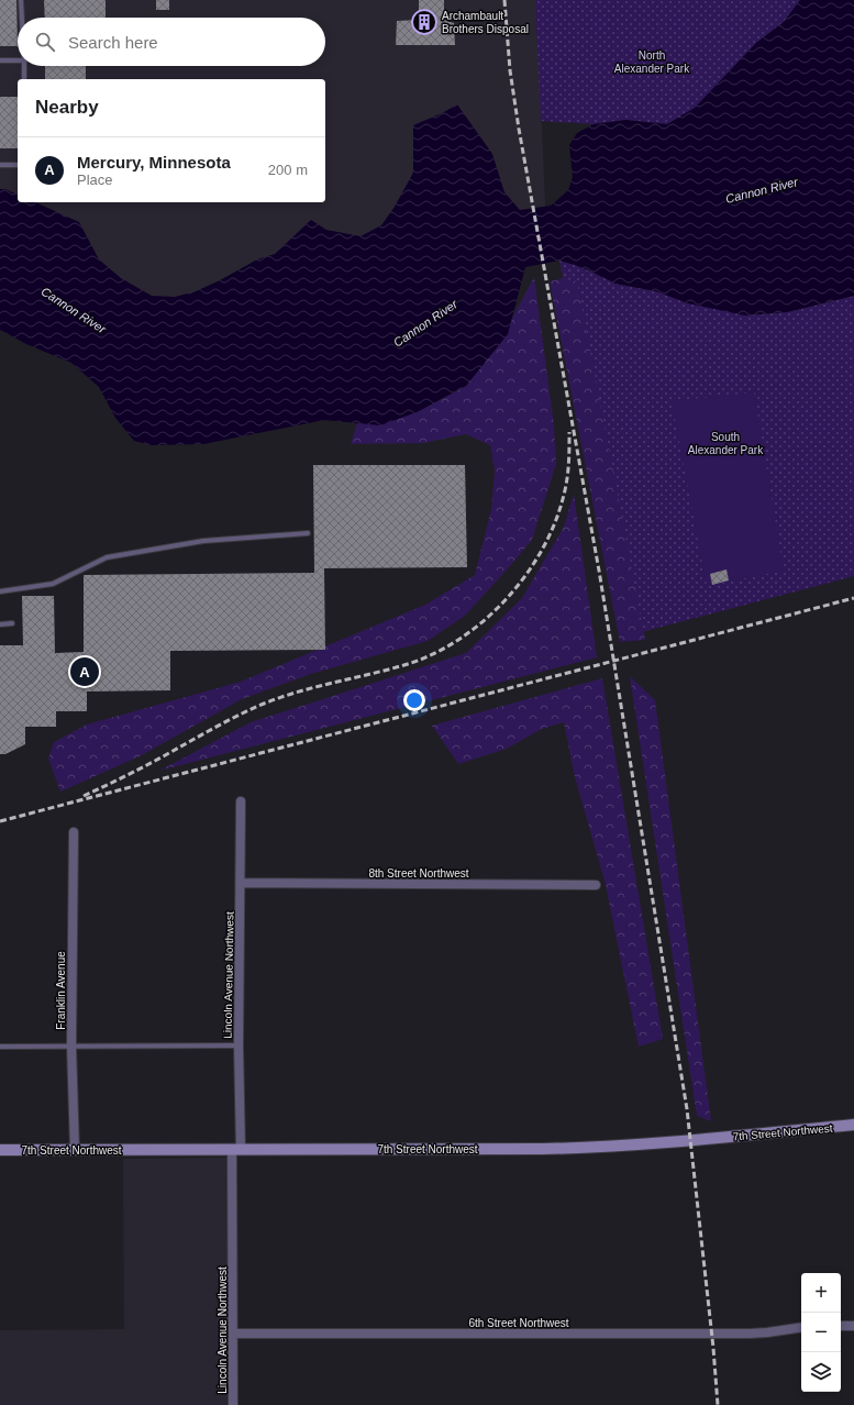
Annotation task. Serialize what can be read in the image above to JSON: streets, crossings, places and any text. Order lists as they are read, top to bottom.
{
  "streets": {
    "street": [
      "8th Street Northwest",
      "Lincoln Avenue Northwest",
      "Franklin Avenue",
      "7th Street Northwest",
      "6th Street Northwest"
    ]
  },
  "crossings": [
    ["8th Street Northwest", "Lincoln Avenue Northwest"],
    ["Lincoln Avenue Northwest", "7th Street Northwest"],
    ["Lincoln Avenue Northwest", "6th Street Northwest"],
    ["Franklin Avenue", "7th Street Northwest"]
  ],
  "water": ["Cannon River"],
  "parks": ["North Alexander Park", "South Alexander Park"],
  "places": {
    "building": ["Archambault Brothers Disposal"]
  },
  "page": {
    "search": "Search here",
    "heading": "Nearby",
    "list": [
      {
        "mark": "A",
        "name": "Mercury, Minnesota",
        "note": "Place",
        "value": "200 m"
      }
    ],
    "pins": "A",
    "map_buttons": ["+", "−"]
  }
}
